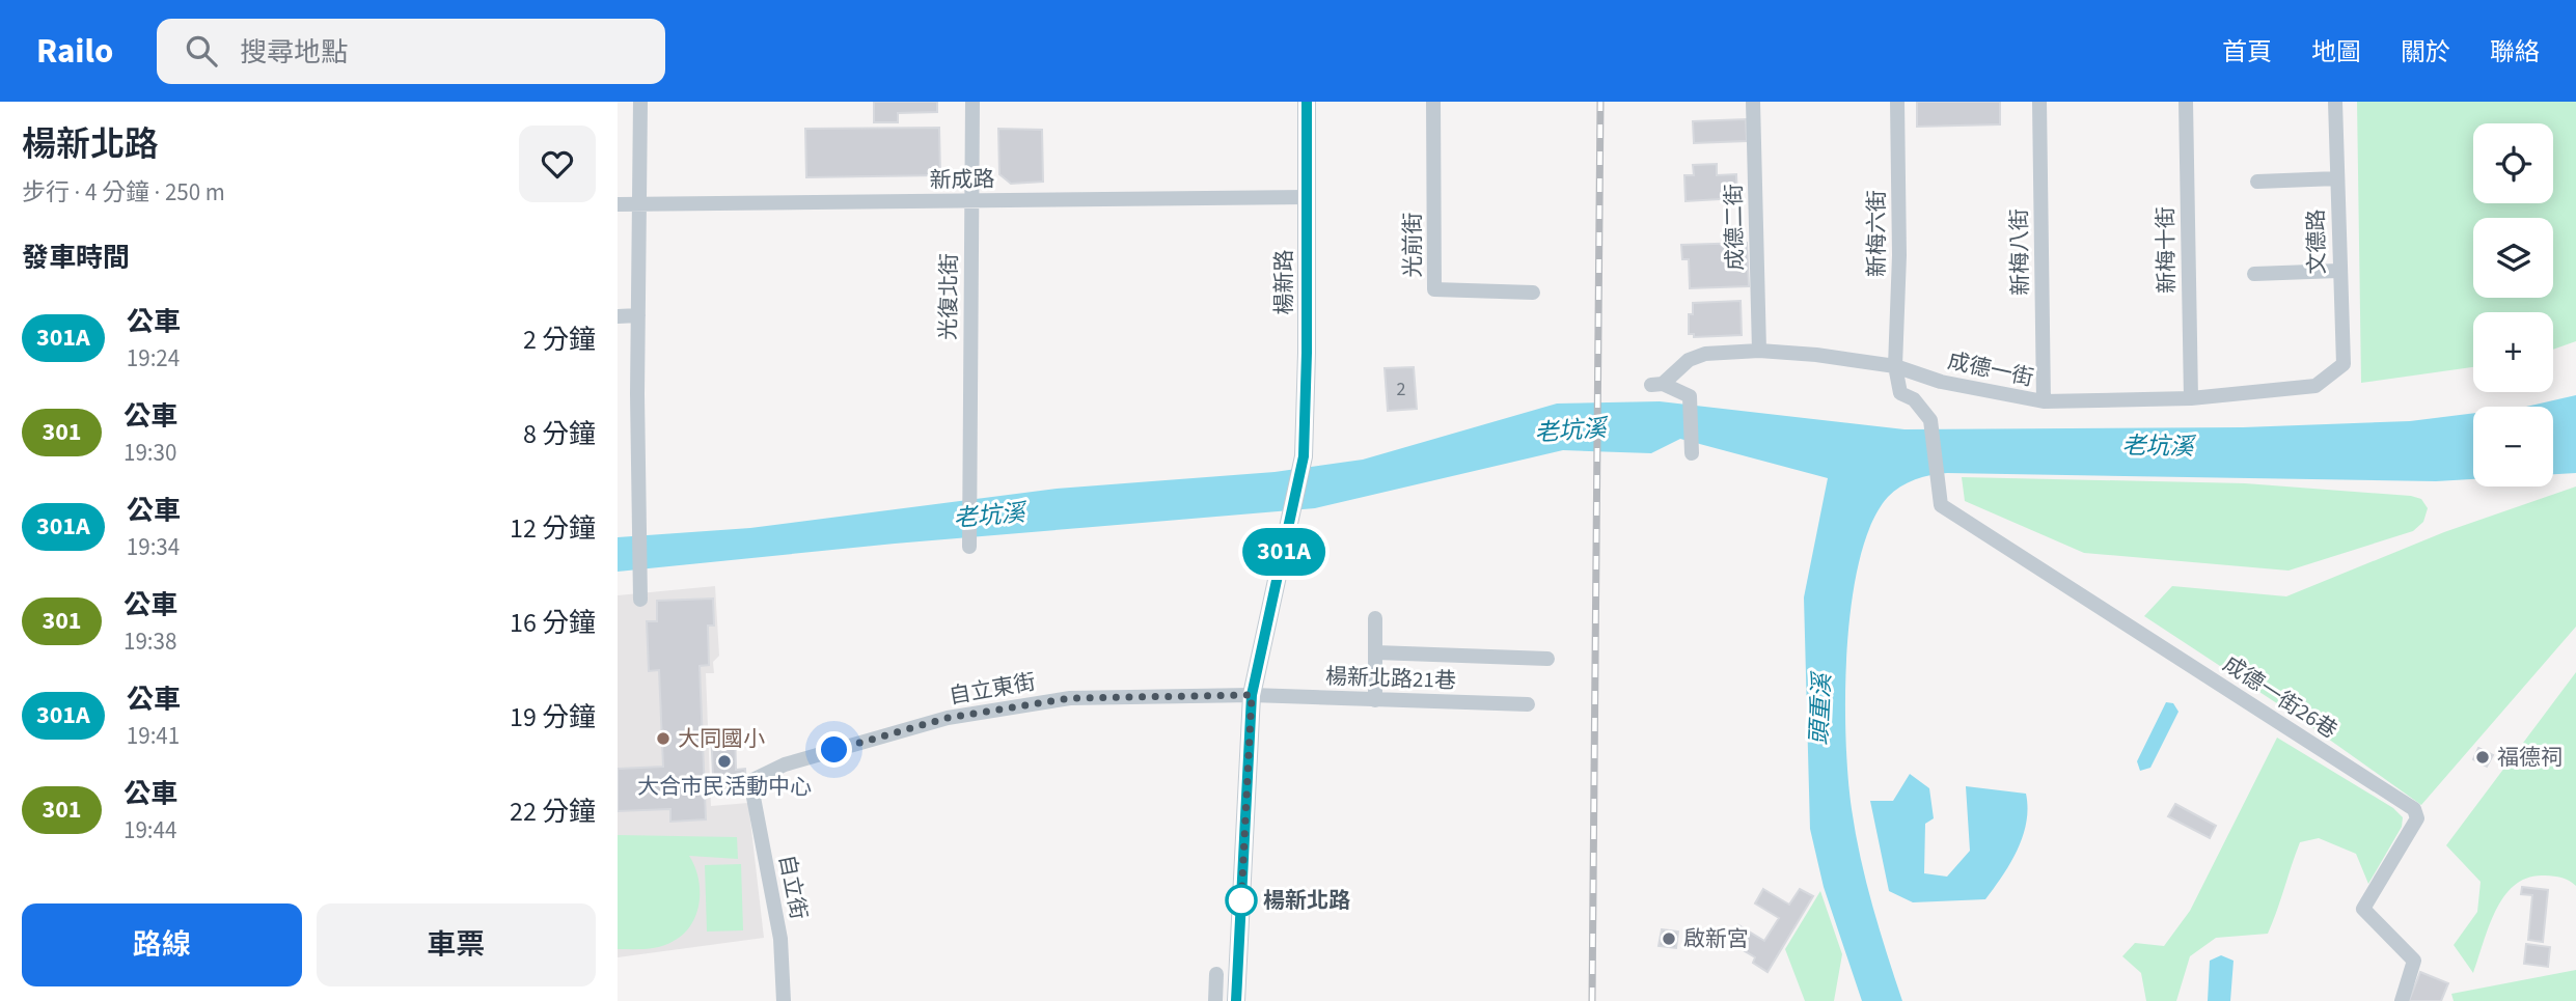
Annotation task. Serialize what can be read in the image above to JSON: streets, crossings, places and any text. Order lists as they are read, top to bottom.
{
  "streets": {
    "street": [
      "新成路",
      "成德二街",
      "新梅六街",
      "文德路",
      "光前街",
      "新梅十街",
      "新梅八街",
      "楊新路",
      "光復北街",
      "成德一街",
      "楊新北路21巷",
      "自立東街",
      "成德一街26巷",
      "自立街"
    ]
  },
  "crossings": [
    ["新成路", "楊新路"],
    ["新成路", "光復北街"],
    ["成德二街", "成德一街"],
    ["新梅六街", "成德一街"],
    ["新梅六街", "成德一街26巷"],
    ["文德路", "成德一街"],
    ["新梅十街", "成德一街"],
    ["新梅八街", "成德一街"],
    ["楊新路", "楊新北路21巷"],
    ["楊新路", "自立東街"],
    ["成德一街", "成德一街26巷"],
    ["楊新北路21巷", "自立東街"],
    ["自立東街", "自立街"]
  ],
  "water": ["老坑溪", "頭重溪"],
  "places": [
    "大同國小",
    "福德祠",
    "大合市民活動中心",
    "楊新北路",
    "啟新宮"
  ],
  "lines": ["bus line 301A"],
  "house_numbers": ["2"],
  "page": {
    "header": "Railo",
    "search": "搜尋地點",
    "nav": [
      "首頁",
      "地圖",
      "關於",
      "聯絡"
    ],
    "heading": [
      ["楊新北路", "步行 · 4 分鐘 · 250 m"],
      "發車時間"
    ],
    "on_map": "301A",
    "map_buttons": ["+", "−"],
    "list": [
      {
        "mark": "301A",
        "name": "公車",
        "note": "19:24",
        "value": "2 分鐘"
      },
      {
        "mark": "301",
        "name": "公車",
        "note": "19:30",
        "value": "8 分鐘"
      },
      {
        "mark": "301A",
        "name": "公車",
        "note": "19:34",
        "value": "12 分鐘"
      },
      {
        "mark": "301",
        "name": "公車",
        "note": "19:38",
        "value": "16 分鐘"
      },
      {
        "mark": "301A",
        "name": "公車",
        "note": "19:41",
        "value": "19 分鐘"
      },
      {
        "mark": "301",
        "name": "公車",
        "note": "19:44",
        "value": "22 分鐘"
      }
    ],
    "buttons": ["路線", "車票"]
  }
}
